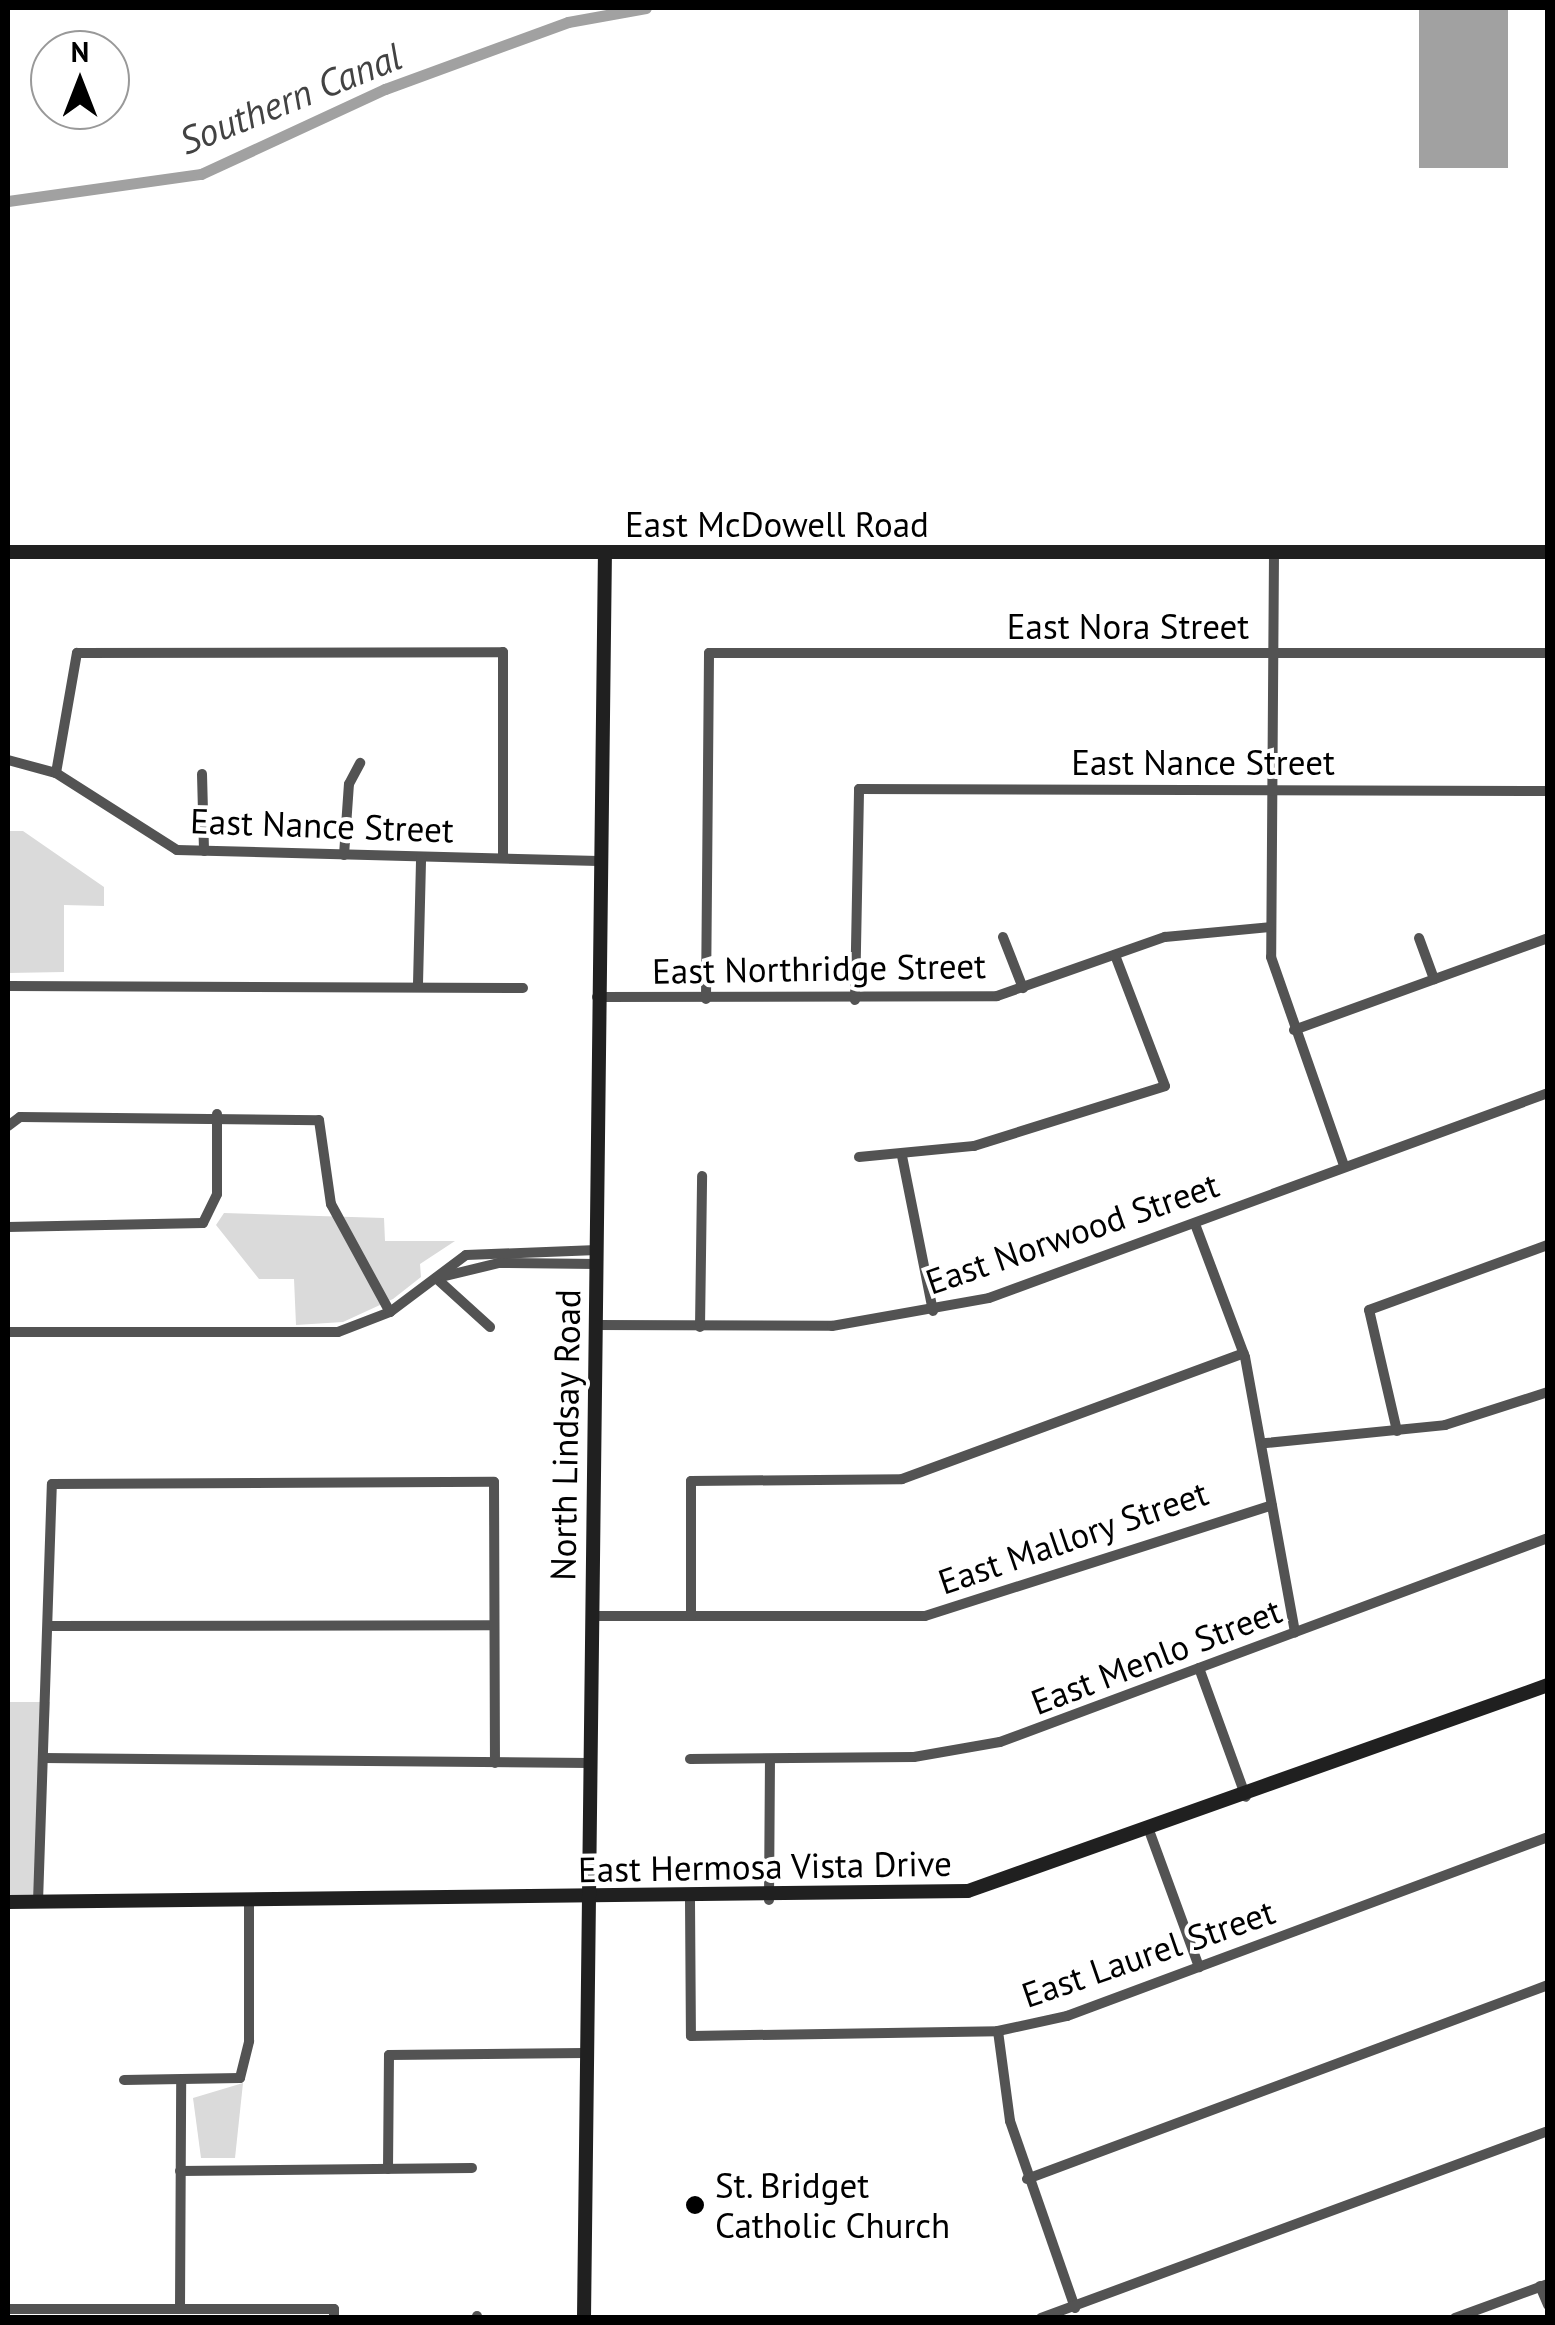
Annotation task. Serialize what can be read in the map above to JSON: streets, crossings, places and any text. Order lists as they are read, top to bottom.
{
  "streets": {
    "main road": ["East McDowell Road", "North Lindsay Road", "East Hermosa Vista Drive"],
    "street": [
      "East Nora Street",
      "East Nance Street",
      "East Northridge Street",
      "East Norwood Street",
      "East Mallory Street",
      "East Menlo Street",
      "East Laurel Street"
    ]
  },
  "crossings": [
    ["East McDowell Road", "North Lindsay Road"],
    ["East Nora Street", "East Northridge Street"],
    ["East Nance Street", "East Northridge Street"],
    ["East Nance Street", "North Lindsay Road"],
    ["East Northridge Street", "North Lindsay Road"],
    ["East Norwood Street", "North Lindsay Road"],
    ["North Lindsay Road", "East Mallory Street"],
    ["North Lindsay Road", "East Hermosa Vista Drive"],
    ["East Hermosa Vista Drive", "East Laurel Street"]
  ],
  "water": ["Southern Canal"],
  "places": ["St. Bridget Catholic Church"],
  "north": "top"
}
